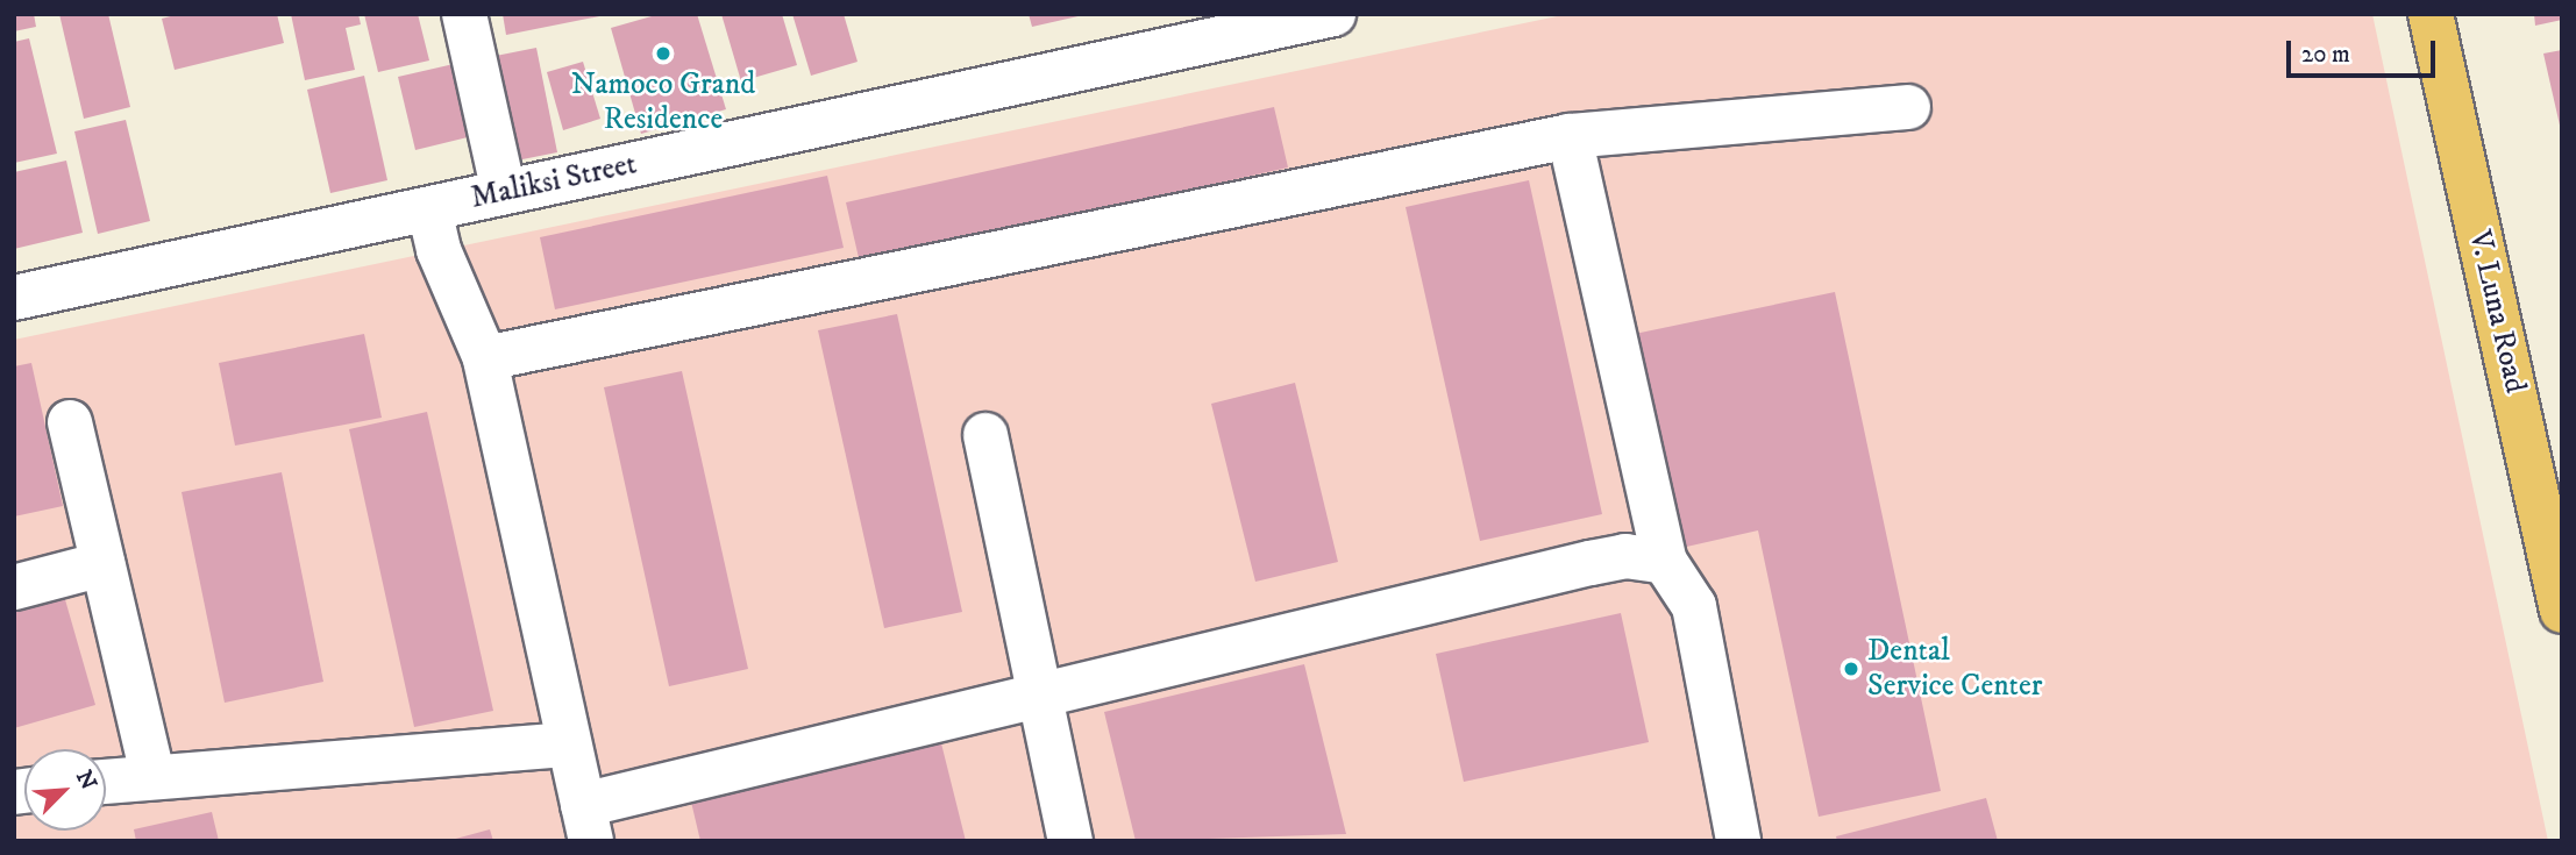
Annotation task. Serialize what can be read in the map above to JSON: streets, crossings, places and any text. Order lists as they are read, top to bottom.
{
  "streets": {
    "main road": ["V. Luna Road"],
    "street": ["Maliksi Street"]
  },
  "places": ["Namoco Grand Residence", "Dental Service Center"],
  "scale_bar": "20 m",
  "north": "top right"
}
